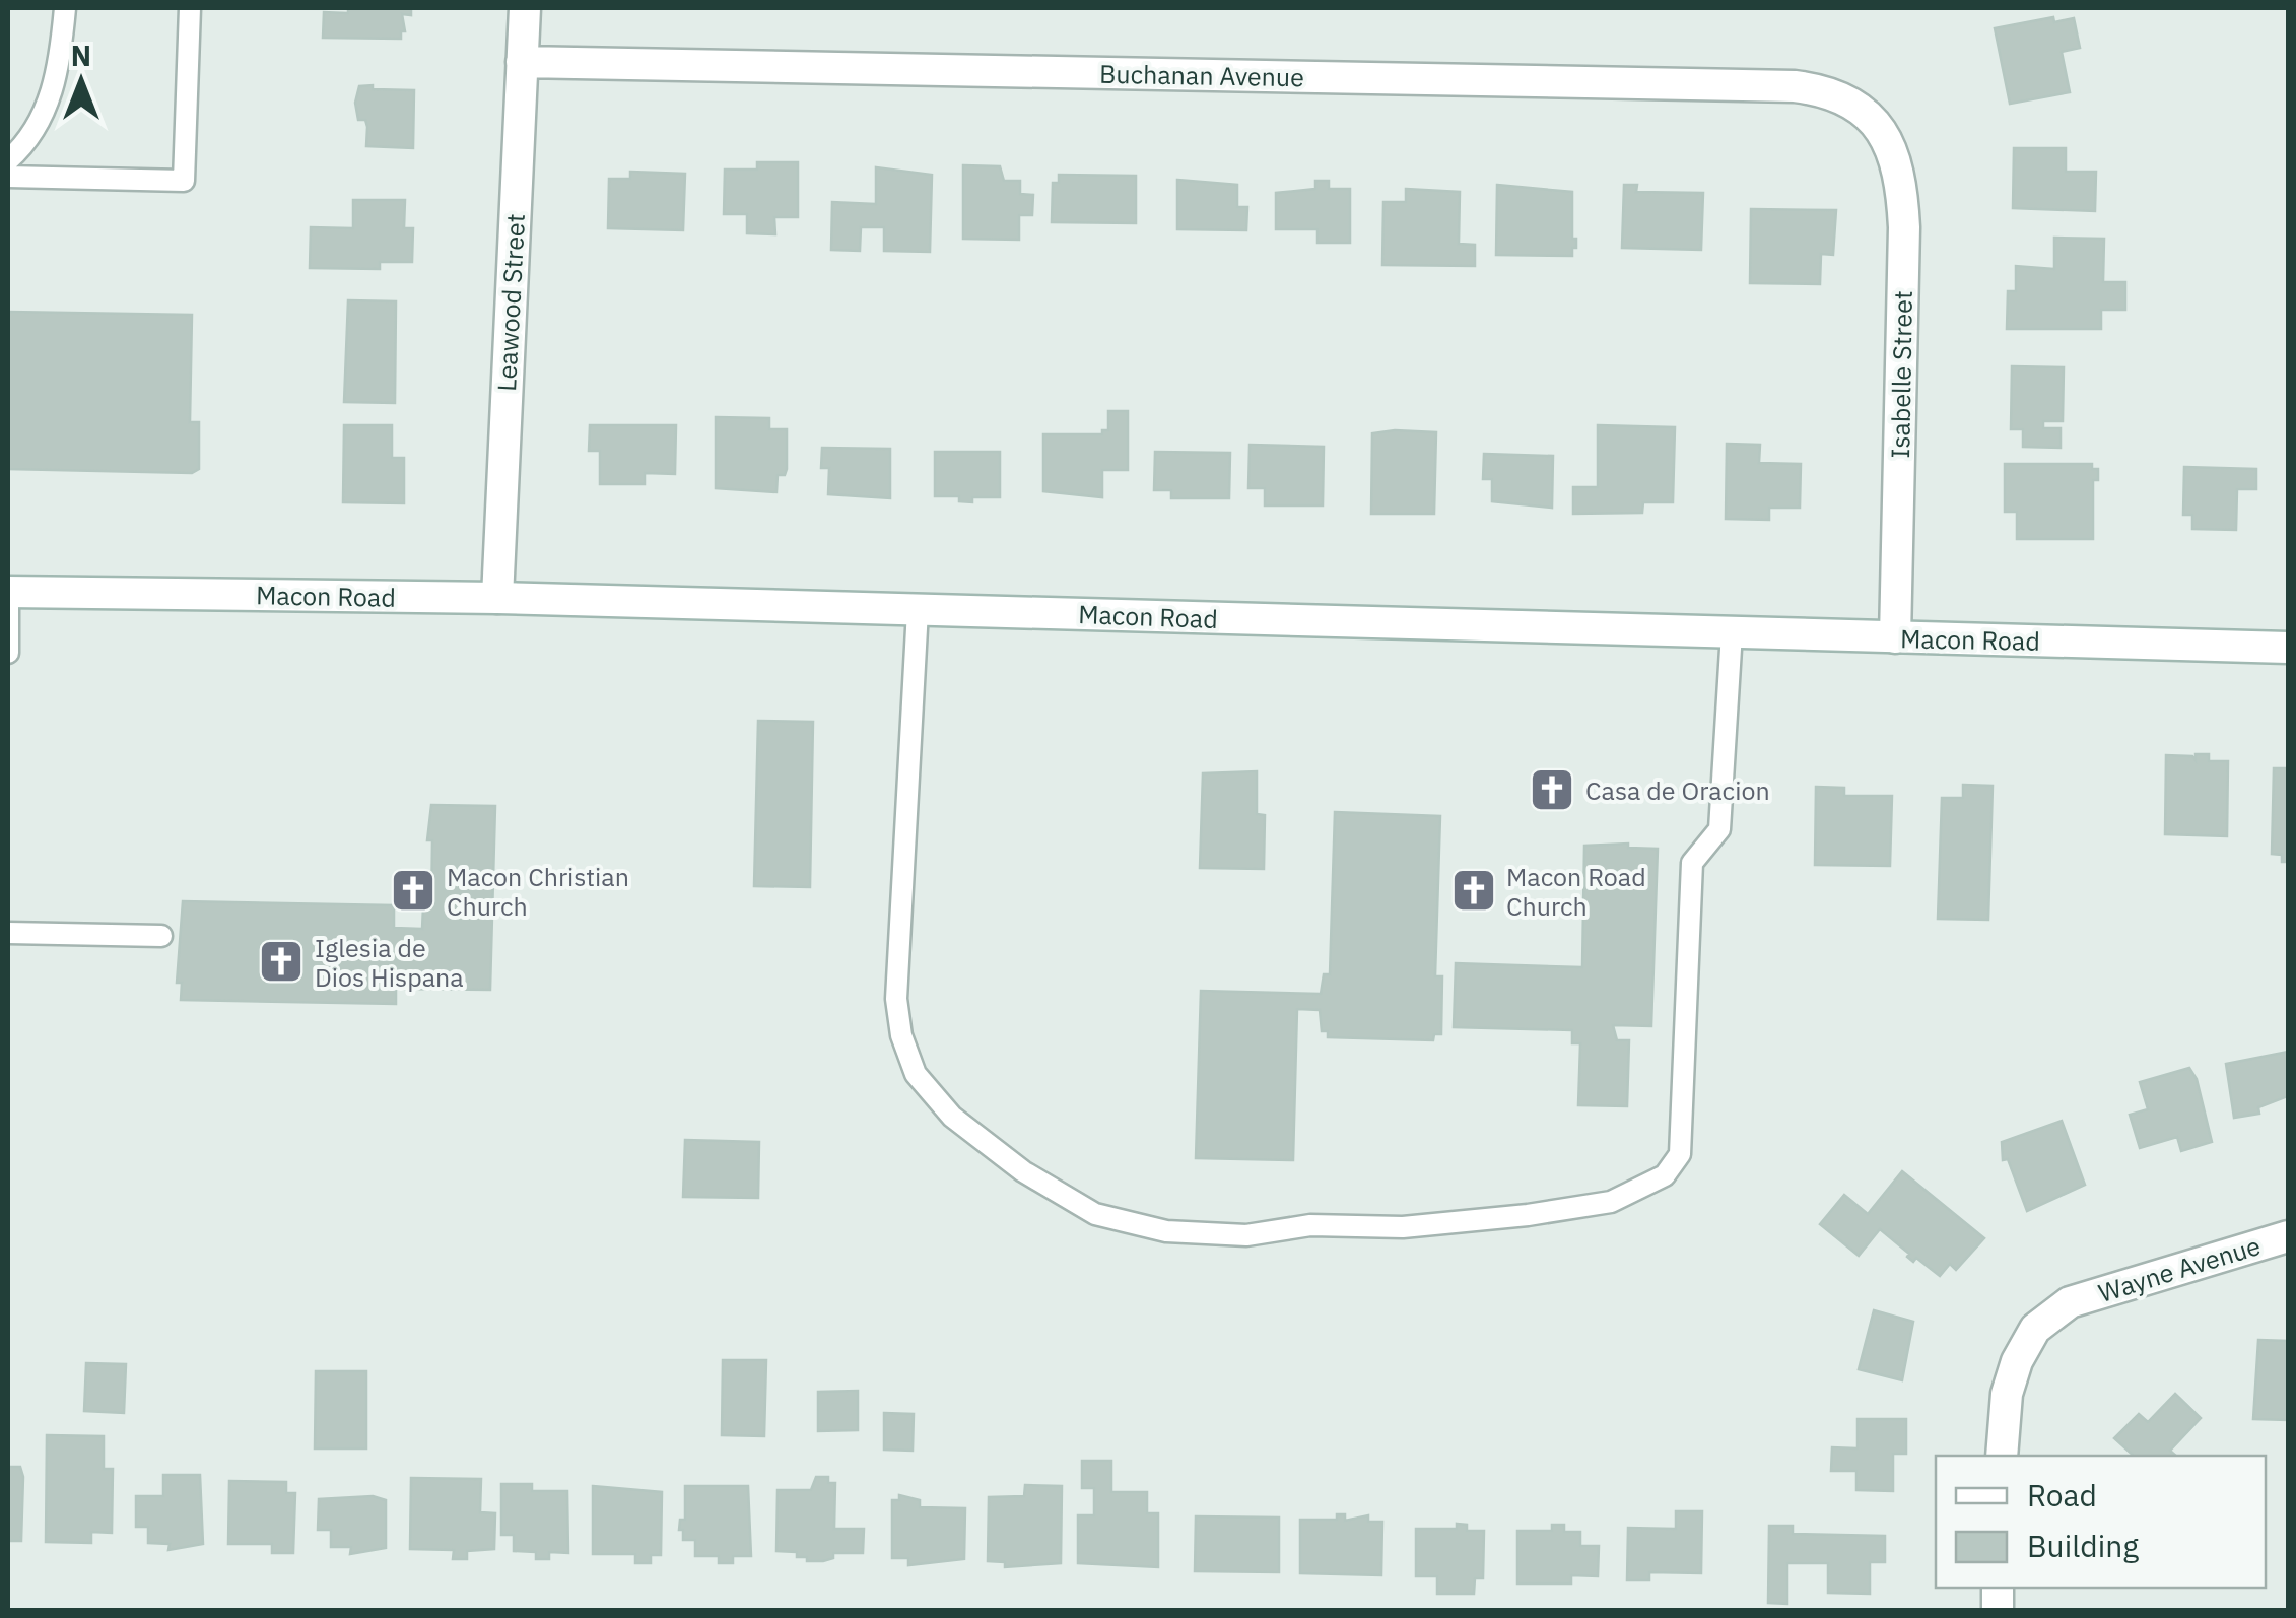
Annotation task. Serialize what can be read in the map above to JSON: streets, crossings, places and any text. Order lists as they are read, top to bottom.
{
  "streets": {
    "street": [
      "Buchanan Avenue",
      "Leawood Street",
      "Isabelle Street",
      "Macon Road",
      "Wayne Avenue"
    ]
  },
  "crossings": [
    ["Buchanan Avenue", "Leawood Street"],
    ["Buchanan Avenue", "Isabelle Street"],
    ["Leawood Street", "Macon Road"],
    ["Isabelle Street", "Macon Road"]
  ],
  "places": {
    "church": [
      "Casa de Oracion",
      "Macon Christian Church",
      "Macon Road Church",
      "Iglesia de Dios Hispana"
    ]
  },
  "legend": ["Road", "Building"],
  "north": "top"
}
